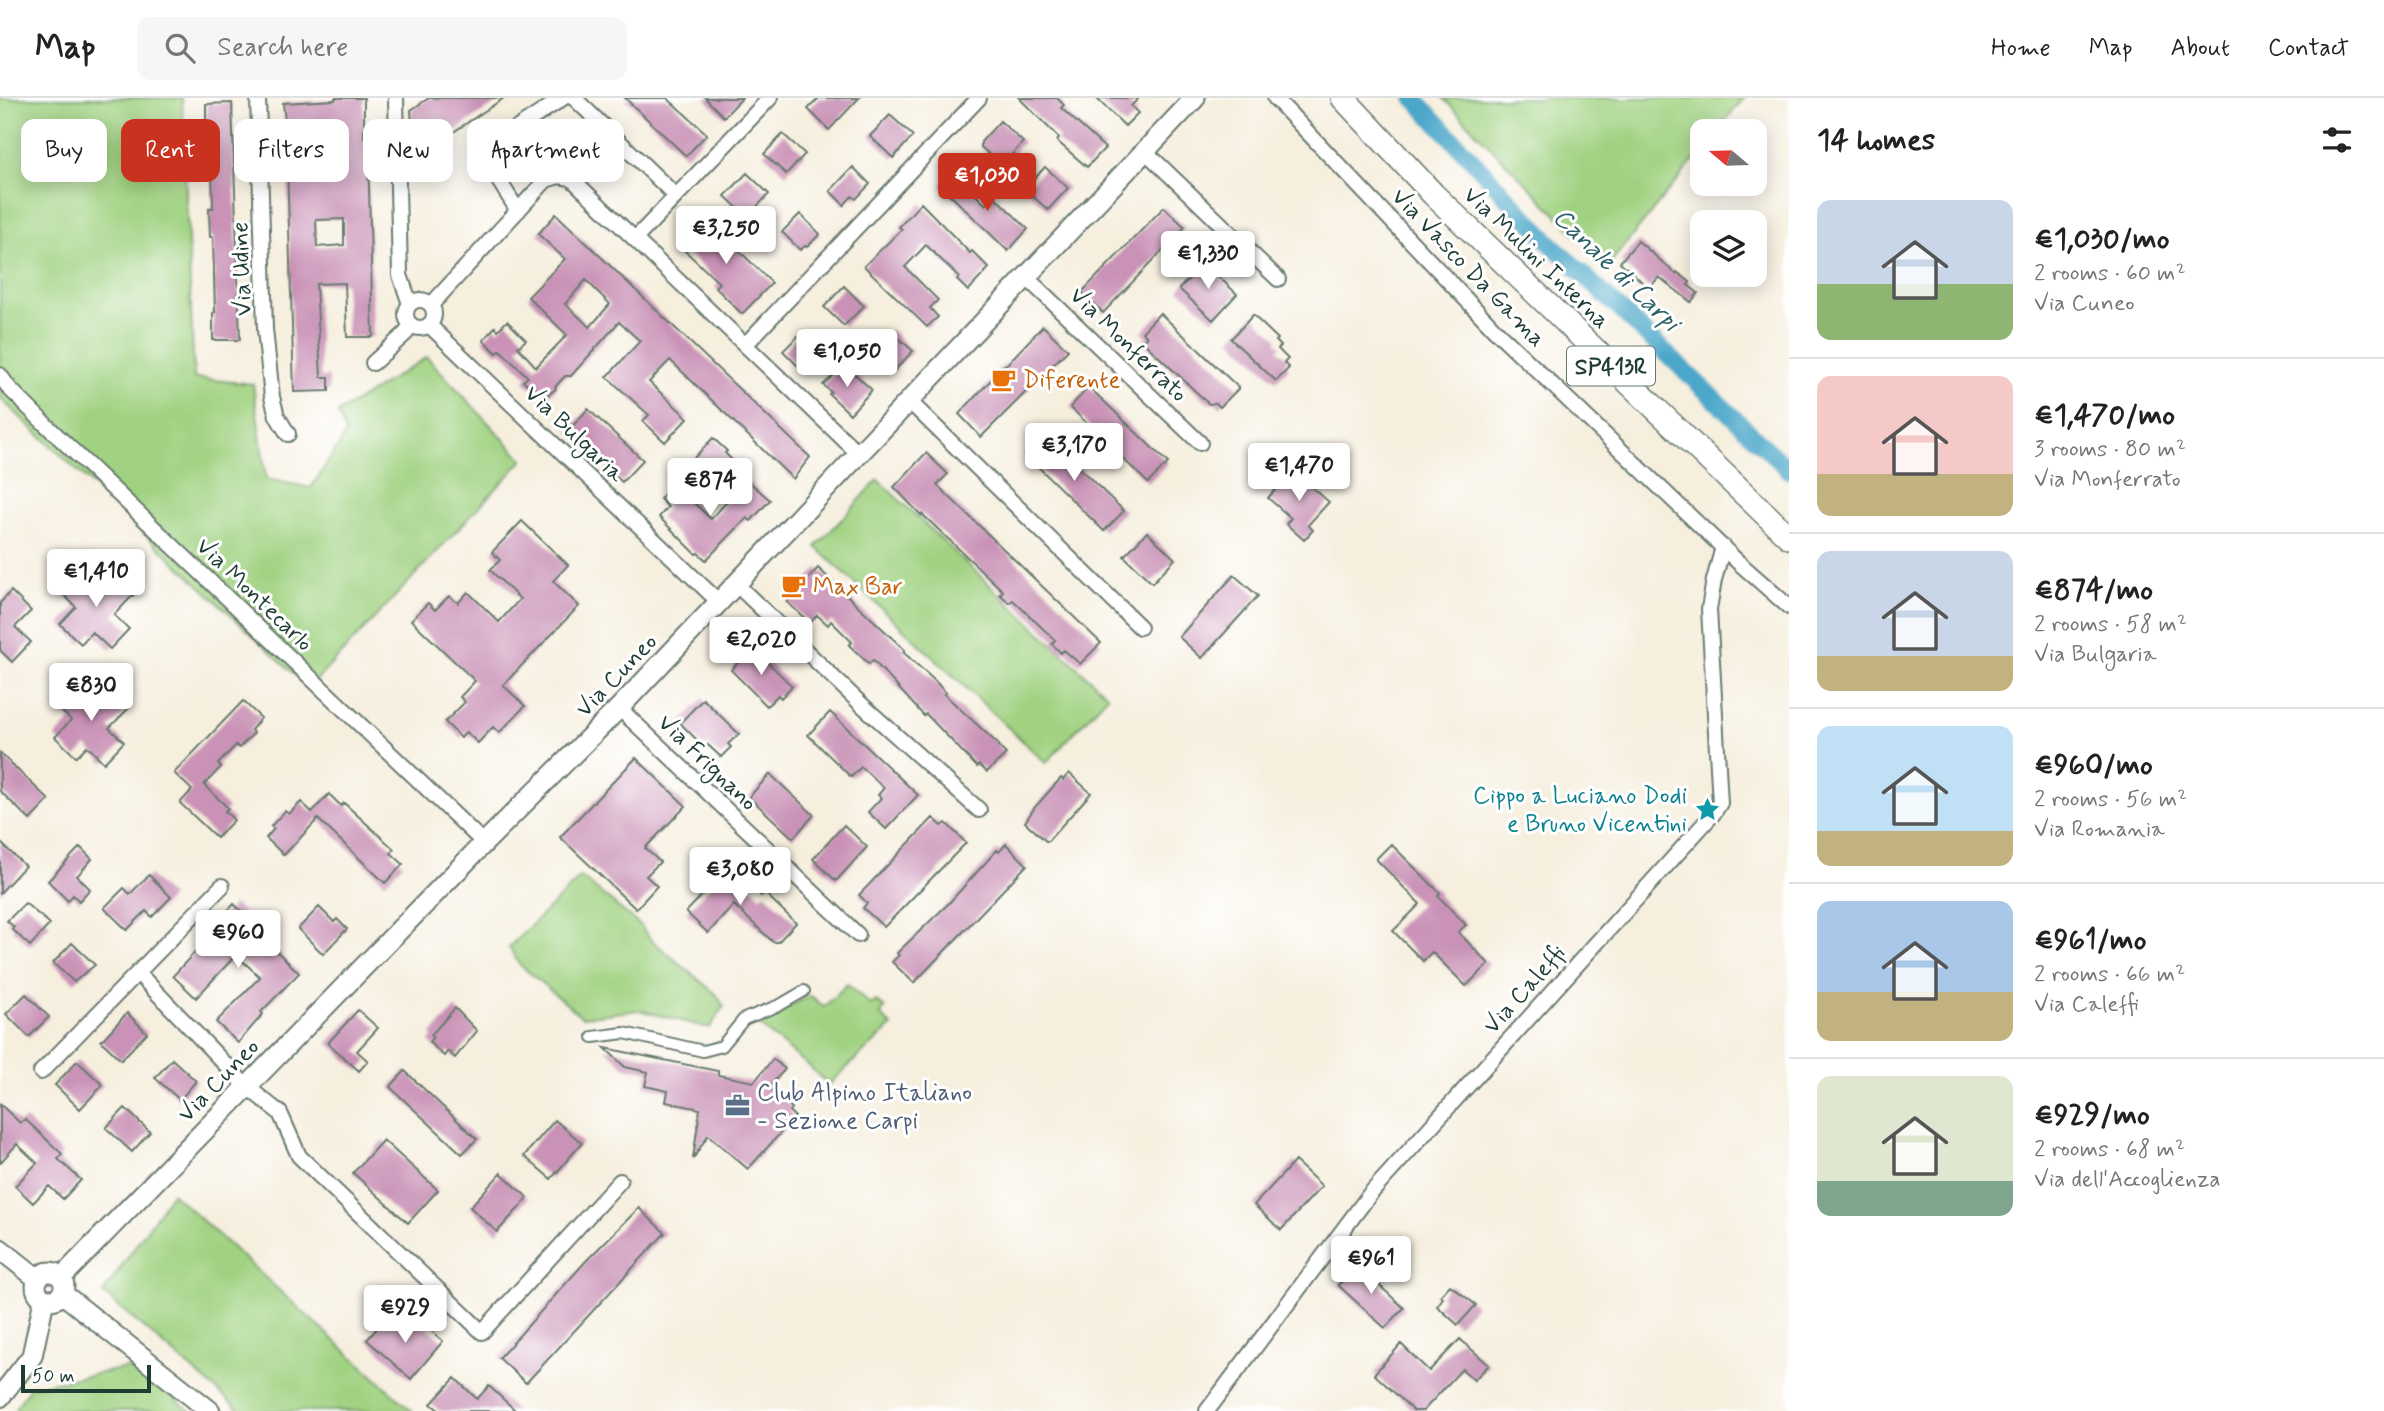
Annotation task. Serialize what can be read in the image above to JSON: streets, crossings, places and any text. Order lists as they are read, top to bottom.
{
  "streets": {
    "main road": ["Via Mulini Interna", "SP413R"],
    "street": [
      "Via Vasco Da Gama",
      "Via Udine",
      "Via Monferrato",
      "Via Bulgaria",
      "Via Montecarlo",
      "Via Cuneo",
      "Via Frignano",
      "Via Caleffi"
    ]
  },
  "crossings": [
    ["Via Vasco Da Gama", "Via Caleffi"],
    ["Via Monferrato", "Via Cuneo"],
    ["Via Bulgaria", "Via Cuneo"],
    ["Via Montecarlo", "Via Cuneo"],
    ["Via Cuneo", "Via Frignano"]
  ],
  "water": ["Canale di Carpi"],
  "places": {
    "cafe": ["Diferente", "Max Bar"],
    "place": ["Cippo a Luciano Dodi e Bruno Vicentini"],
    "office": ["Club Alpino Italiano - Sezione Carpi"]
  },
  "scale_bar": "50 m",
  "north": "left",
  "page": {
    "header": "Map",
    "search": "Search here",
    "nav": [
      "Home",
      "Map",
      "About",
      "Contact"
    ],
    "heading": "14 homes",
    "chip": [
      "Buy",
      "Rent",
      "Filters",
      "New",
      "Apartment"
    ],
    "price": [
      "€1,030",
      "€3,250",
      "€1,330",
      "€1,050",
      "€3,170",
      "€1,470",
      "€874",
      "€1,410",
      "€2,020",
      "€830",
      "€3,080",
      "€960",
      "€961",
      "€929"
    ],
    "list": [
      {
        "name": "€1,030/mo",
        "note": "2 rooms · 60 m² · Via Cuneo"
      },
      {
        "name": "€1,470/mo",
        "note": "3 rooms · 80 m² · Via Monferrato"
      },
      {
        "name": "€874/mo",
        "note": "2 rooms · 58 m² · Via Bulgaria"
      },
      {
        "name": "€960/mo",
        "note": "2 rooms · 56 m² · Via Romania"
      },
      {
        "name": "€961/mo",
        "note": "2 rooms · 66 m² · Via Caleffi"
      },
      {
        "name": "€929/mo",
        "note": "2 rooms · 68 m² · Via dell'Accoglienza"
      }
    ],
    "scale": "50 m"
  }
}
